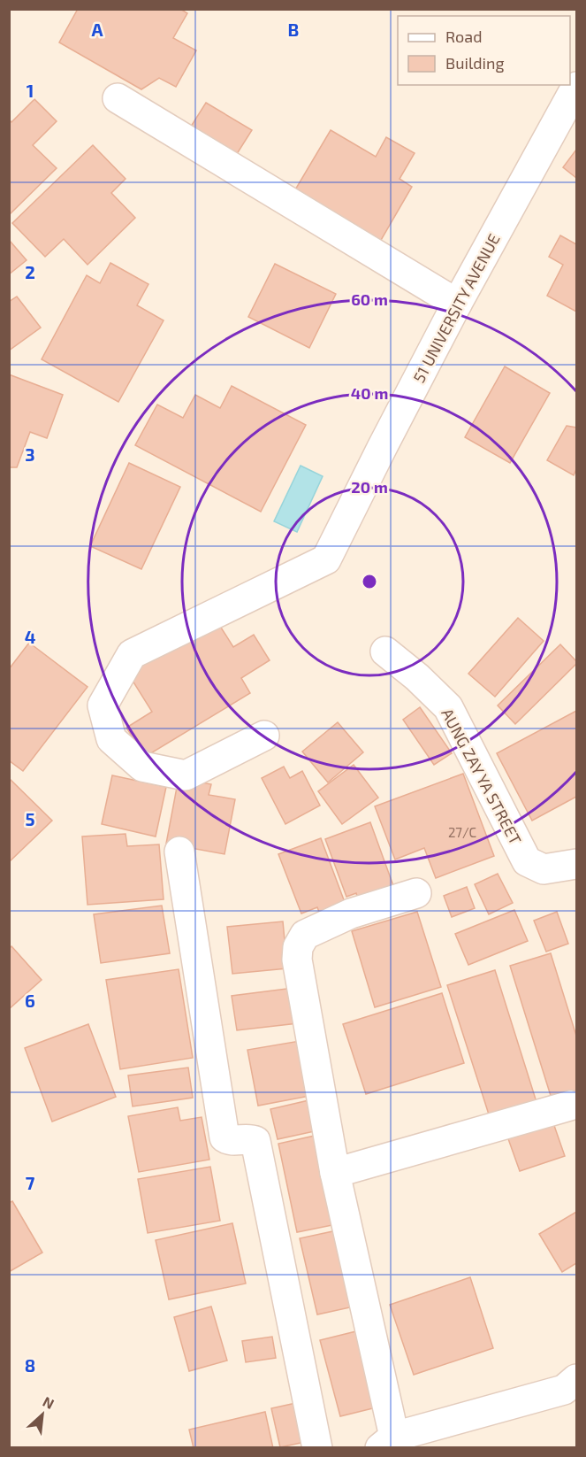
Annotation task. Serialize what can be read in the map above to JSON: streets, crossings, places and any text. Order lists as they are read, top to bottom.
{
  "streets": {
    "street": ["51 UNIVERSITY AVENUE", "AUNG ZAY YA STREET"]
  },
  "house_numbers": ["27/C"],
  "legend": ["Road", "Building"],
  "north": "top right",
  "grid": {
    "columns": ["A", "B"],
    "rows": [
      "1",
      "2",
      "3",
      "4",
      "5",
      "6",
      "7",
      "8"
    ]
  },
  "rings": ["60 m", "40 m", "20 m"]
}
